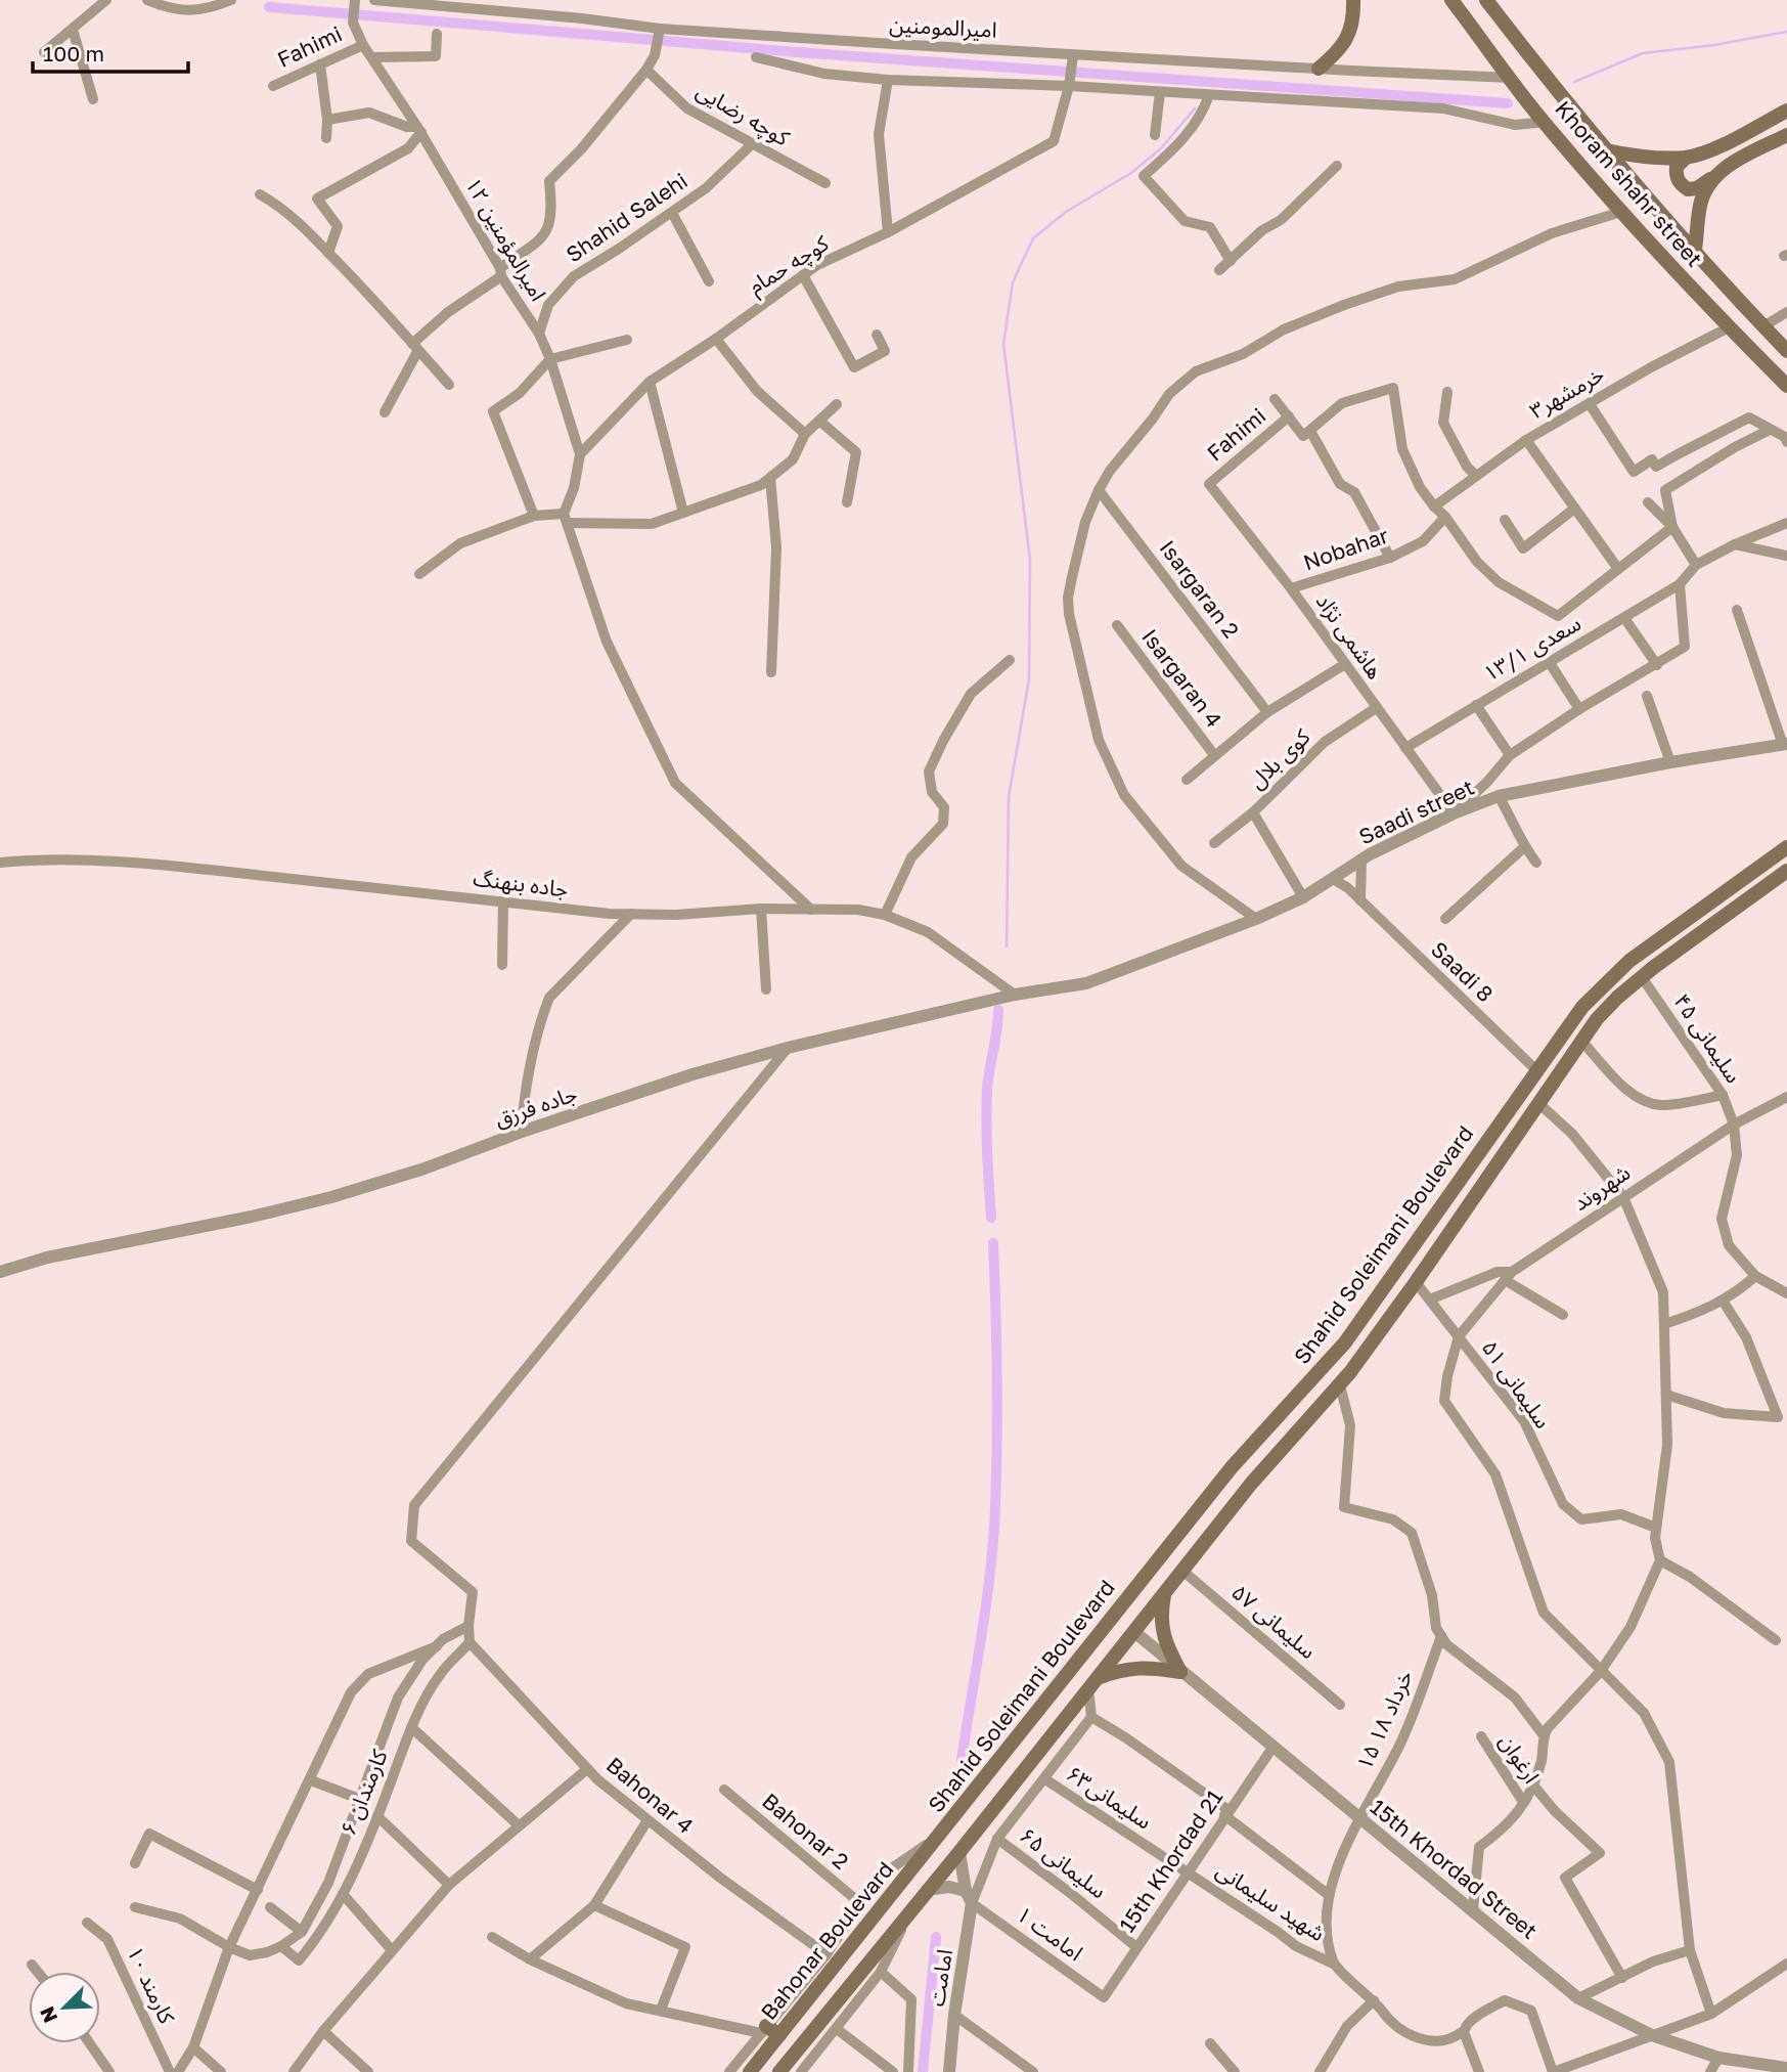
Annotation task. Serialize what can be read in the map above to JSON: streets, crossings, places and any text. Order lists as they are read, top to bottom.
{
  "streets": {
    "main road": ["Khoram shahr street", "Shahid Soleimani Boulevard", "Bahonar Boulevard"],
    "street": [
      "امیرالمومنین",
      "Fahimi",
      "کوچه رضایی",
      "Shahid Salehi",
      "امیرالمؤمنین ۱۲",
      "کوچه حمام",
      "خرمشهر۳",
      "Nobahar",
      "Isargaran 2",
      "هاشمی نژاد",
      "سعدی ۱۳/۱",
      "Isargaran 4",
      "کوی بلال",
      "Saadi street",
      "جاده بنهنگ",
      "Saadi 8",
      "سلیمانی ۴۵",
      "جاده فرزق",
      "شهروند",
      "سلیمانی ۵۱",
      "سلیمانی ۵۷",
      "۱۵ خرداد ۱۸",
      "ارغوان",
      "کارمندان ۶",
      "Bahonar 4",
      "سلیمانی۶۳",
      "Bahonar 2",
      "15th Khordad 21",
      "سلیمانی ۶۵",
      "15th Khordad Street",
      "شهید سلیمانی",
      "امامت ۱",
      "امامت",
      "کارمند ۱۰"
    ]
  },
  "crossings": [
    ["امیرالمومنین", "Khoram shahr street"],
    ["Fahimi", "امیرالمؤمنین ۱۲"],
    ["Fahimi", "هاشمی نژاد"],
    ["کوچه رضایی", "Shahid Salehi"],
    ["Khoram shahr street", "خرمشهر۳"],
    ["Shahid Salehi", "امیرالمؤمنین ۱۲"],
    ["امیرالمؤمنین ۱۲", "کوچه حمام"],
    ["Nobahar", "هاشمی نژاد"],
    ["Isargaran 2", "کوی بلال"],
    ["هاشمی نژاد", "سعدی ۱۳/۱"],
    ["هاشمی نژاد", "کوی بلال"],
    ["هاشمی نژاد", "Saadi street"],
    ["Isargaran 4", "کوی بلال"],
    ["Saadi street", "Saadi 8"],
    ["Saadi street", "جاده فرزق"],
    ["جاده بنهنگ", "جاده فرزق"],
    ["Saadi 8", "Shahid Soleimani Boulevard"],
    ["سلیمانی ۴۵", "شهروند"],
    ["سلیمانی ۴۵", "Shahid Soleimani Boulevard"],
    ["شهروند", "سلیمانی ۵۱"],
    ["Shahid Soleimani Boulevard", "سلیمانی ۵۱"],
    ["Shahid Soleimani Boulevard", "سلیمانی ۵۷"],
    ["Shahid Soleimani Boulevard", "15th Khordad Street"],
    ["Shahid Soleimani Boulevard", "Bahonar Boulevard"],
    ["۱۵ خرداد ۱۸", "15th Khordad Street"],
    ["۱۵ خرداد ۱۸", "شهید سلیمانی"],
    ["کارمندان ۶", "Bahonar 4"],
    ["سلیمانی۶۳", "15th Khordad 21"],
    ["سلیمانی۶۳", "شهید سلیمانی"],
    ["15th Khordad 21", "سلیمانی ۶۵"],
    ["15th Khordad 21", "15th Khordad Street"],
    ["15th Khordad 21", "شهید سلیمانی"],
    ["15th Khordad 21", "امامت ۱"],
    ["امامت ۱", "امامت"]
  ],
  "scale_bar": "100 m",
  "north": "bottom left"
}
